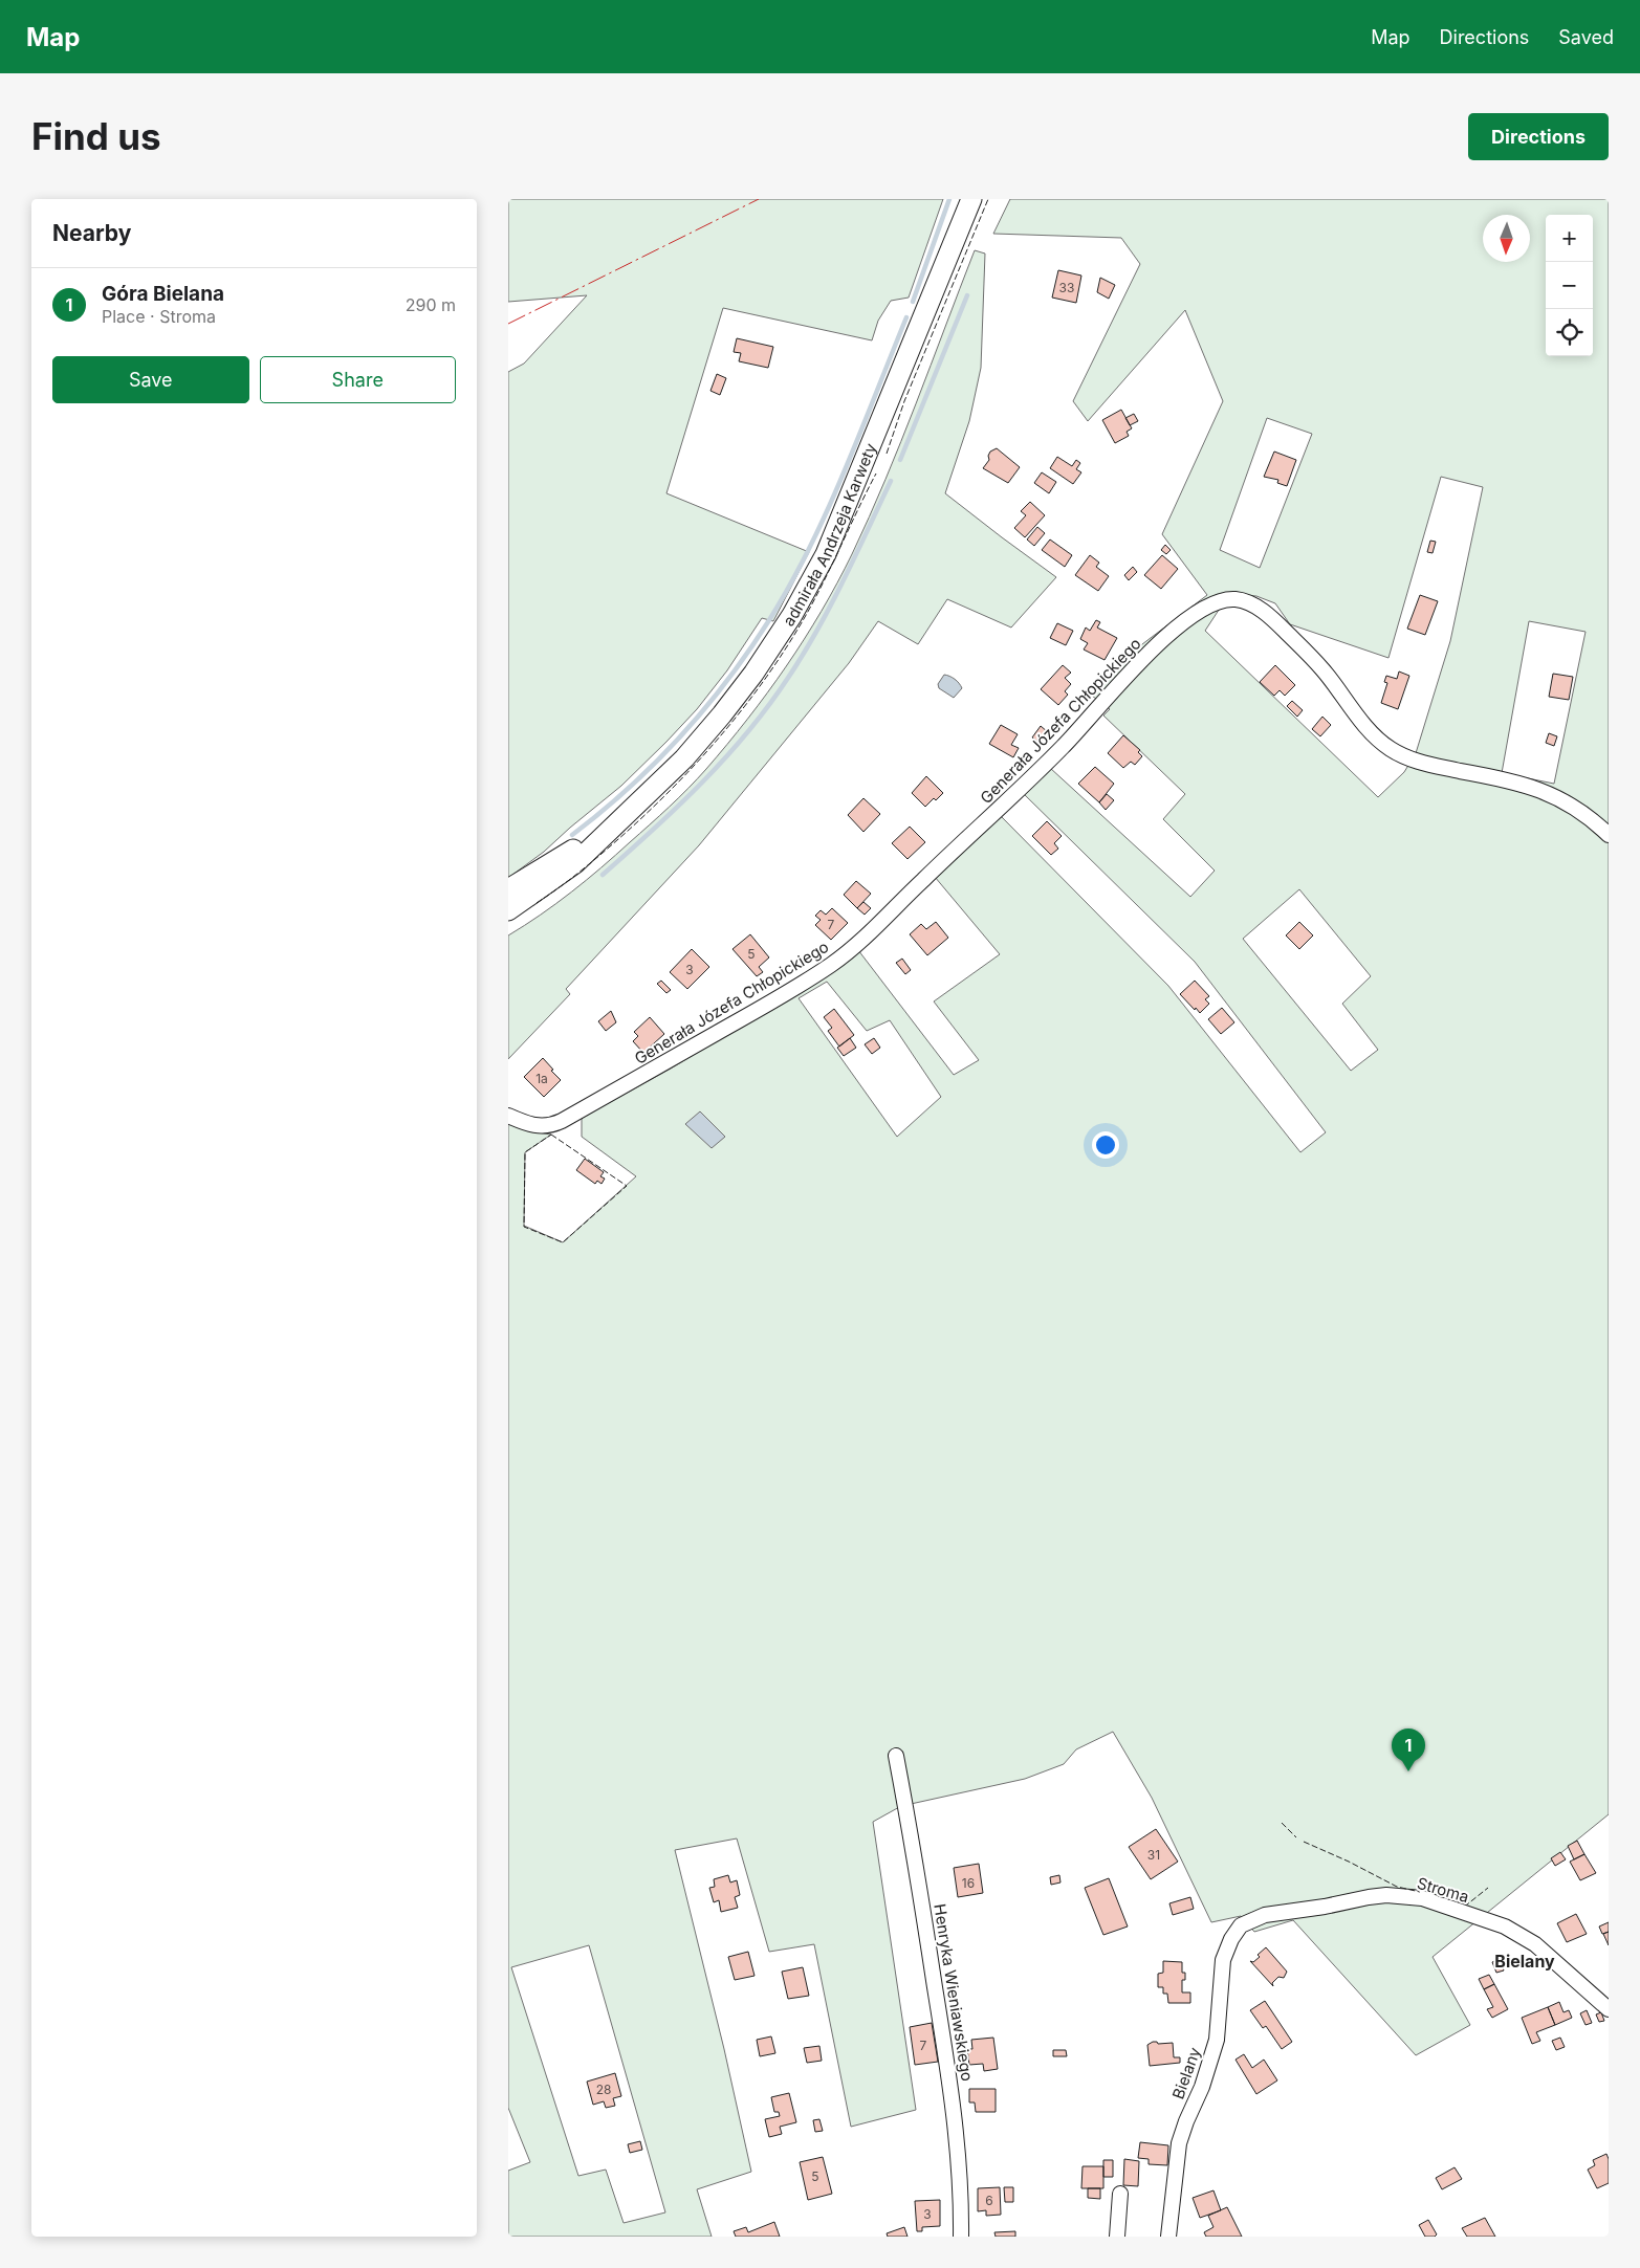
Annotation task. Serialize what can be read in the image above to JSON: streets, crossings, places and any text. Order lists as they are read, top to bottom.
{
  "streets": {
    "main road": ["admirała Andrzeja Karwety"],
    "street": [
      "Generała Józefa Chłopickiego",
      "Stroma",
      "Henryka Wieniawskiego",
      "Bielany"
    ]
  },
  "crossings": [
    ["Stroma", "Bielany"]
  ],
  "districts": ["Bielany"],
  "house_numbers": [
    "33",
    "7",
    "5",
    "3",
    "1a",
    "31",
    "16",
    "7",
    "28",
    "5",
    "6",
    "3"
  ],
  "north": "bottom",
  "page": {
    "header": "Map",
    "nav": ["Map", "Directions", "Saved"],
    "buttons": [
      "Directions",
      ["Save", "Share"]
    ],
    "title": "Find us",
    "heading": "Nearby",
    "map_buttons": ["+", "−"],
    "list": [
      {
        "mark": "1",
        "name": "Góra Bielana",
        "note": "Place · Stroma",
        "value": "290 m"
      }
    ],
    "pins": "1"
  }
}
